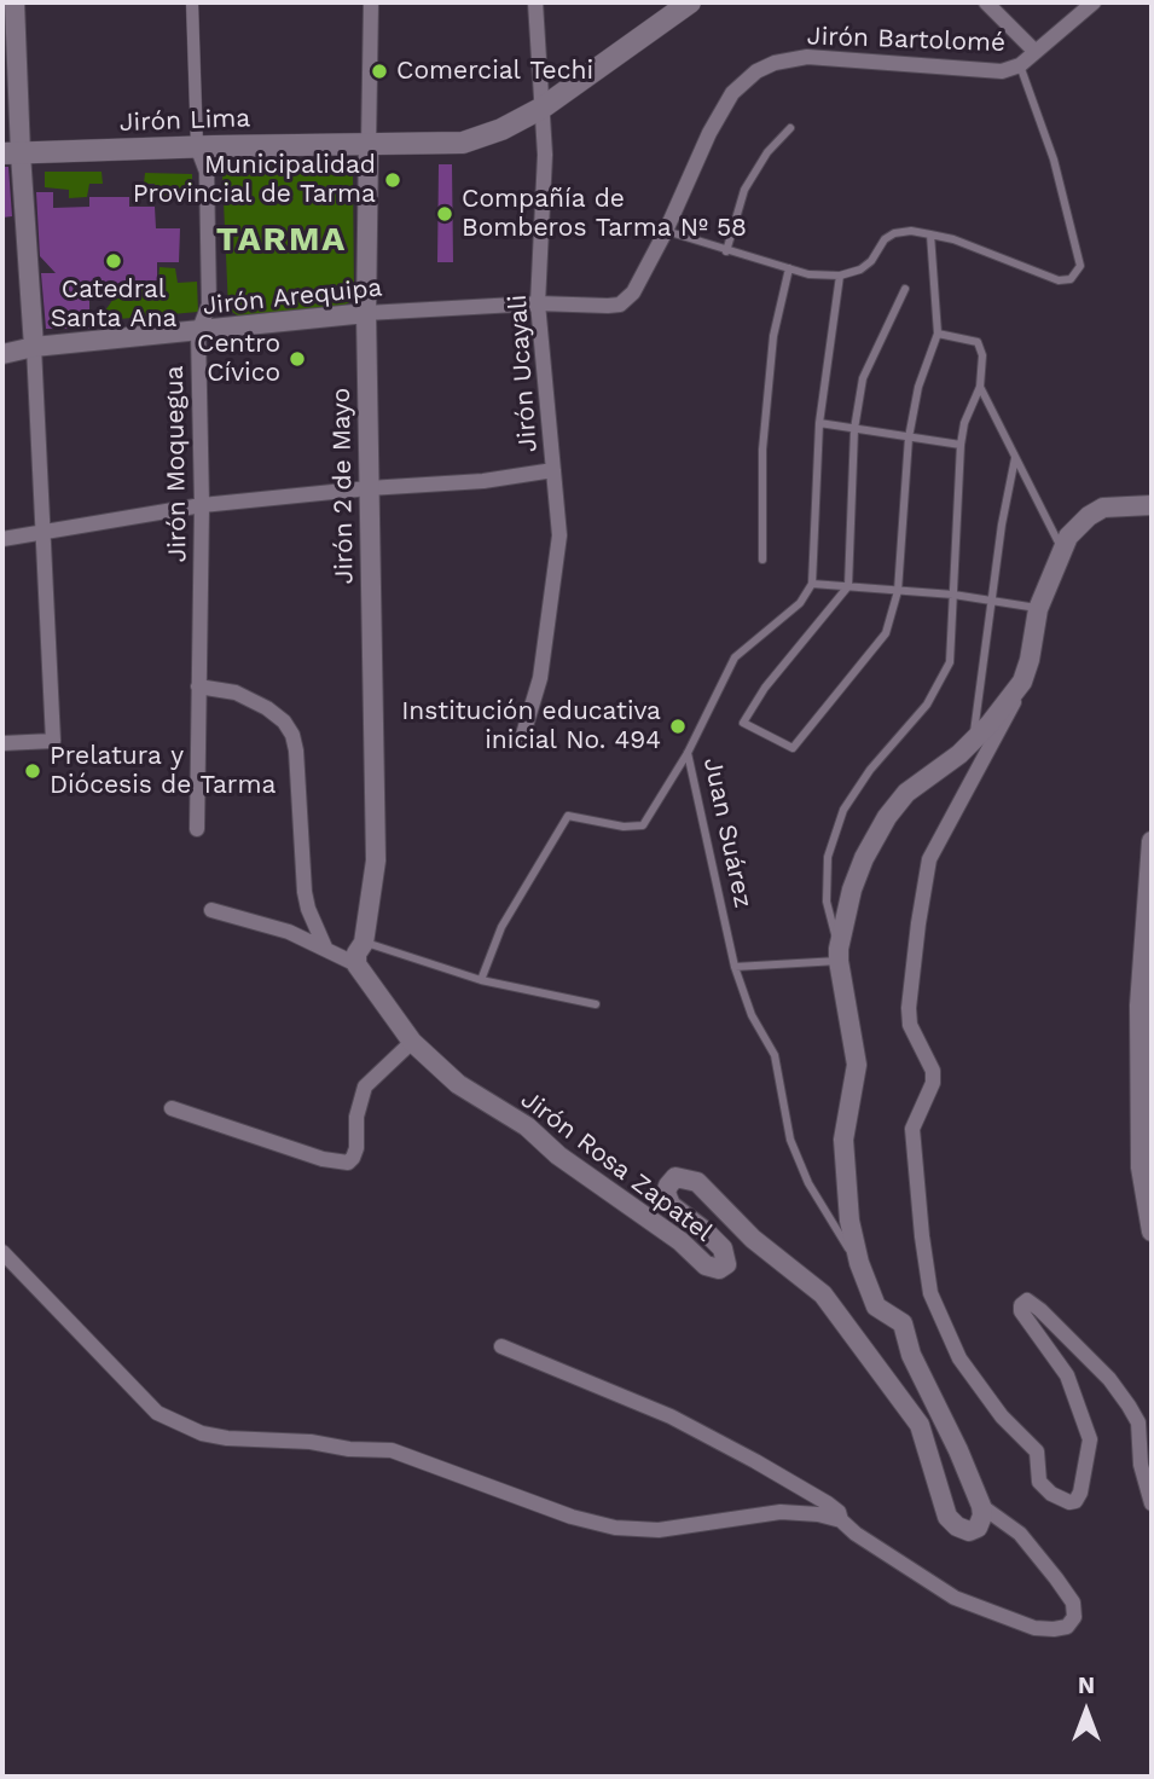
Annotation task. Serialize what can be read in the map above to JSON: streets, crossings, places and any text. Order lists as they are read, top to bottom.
{
  "streets": {
    "main road": ["Jirón Lima"],
    "street": [
      "Jirón Bartolomé",
      "Jirón Arequipa",
      "Jirón Ucayali",
      "Jirón Moquegua",
      "Jirón 2 de Mayo",
      "Jirón Rosa Zapatel"
    ],
    "lane": ["Juan Suárez"]
  },
  "crossings": [
    ["Jirón Bartolomé", "Jirón Arequipa"],
    ["Jirón Lima", "Jirón Ucayali"],
    ["Jirón Lima", "Jirón Moquegua"],
    ["Jirón Lima", "Jirón 2 de Mayo"],
    ["Jirón Arequipa", "Jirón Ucayali"],
    ["Jirón Arequipa", "Jirón Moquegua"],
    ["Jirón Arequipa", "Jirón 2 de Mayo"],
    ["Jirón 2 de Mayo", "Jirón Rosa Zapatel"]
  ],
  "districts": ["TARMA"],
  "places": [
    "Comercial Techi",
    "Municipalidad Provincial de Tarma",
    "Compañía de Bomberos Tarma Nº 58",
    "Catedral Santa Ana",
    "Centro Cívico",
    "Institución educativa inicial No. 494",
    "Prelatura y Diócesis de Tarma"
  ],
  "north": "top"
}
